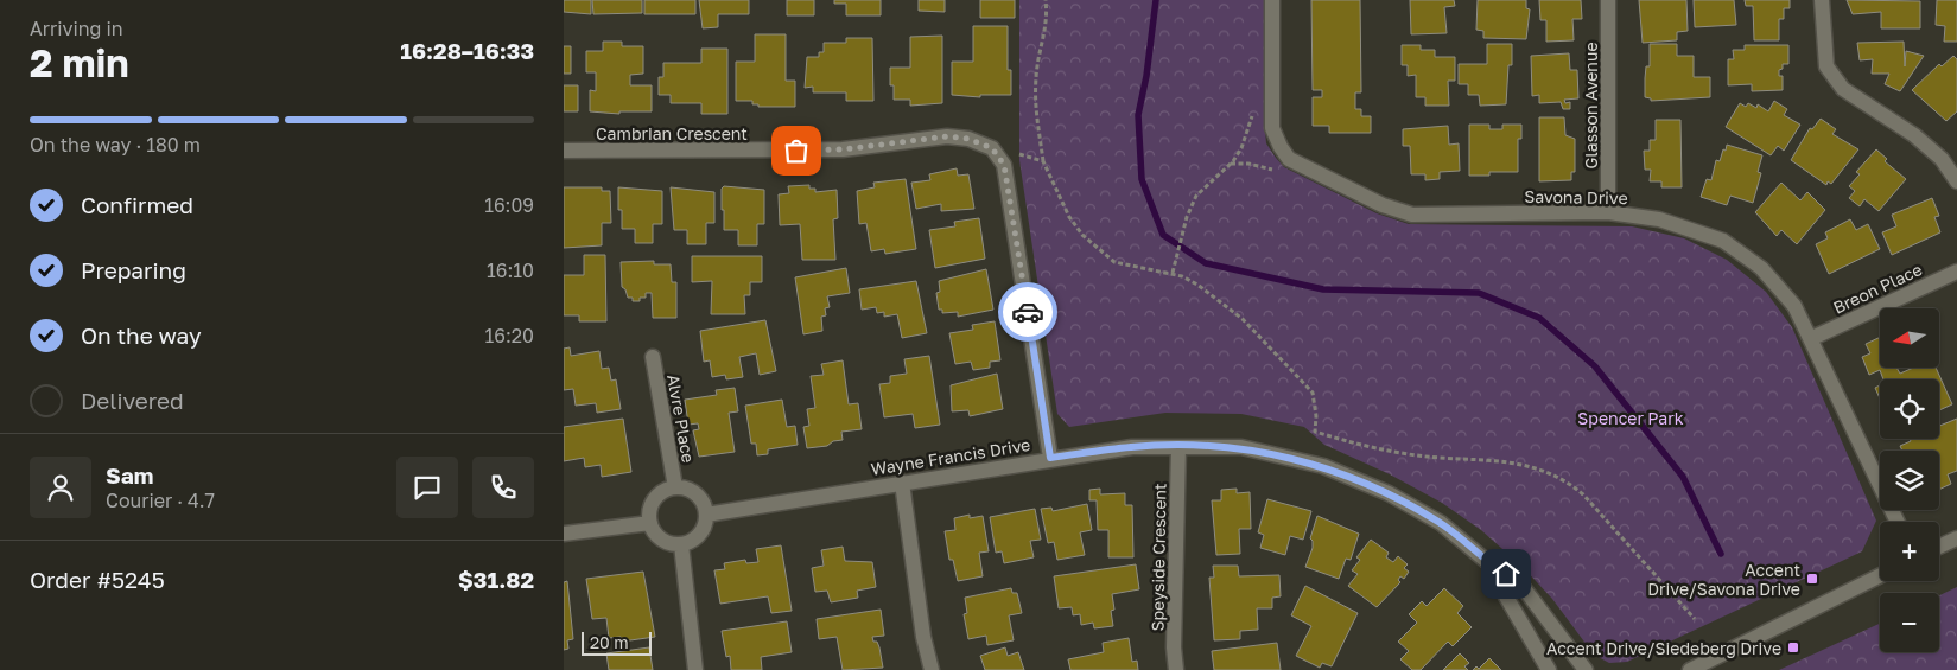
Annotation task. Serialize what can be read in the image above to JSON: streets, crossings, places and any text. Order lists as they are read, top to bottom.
{
  "streets": {
    "street": [
      "Glasson Avenue",
      "Cambrian Crescent",
      "Savona Drive",
      "Breon Place",
      "Alvre Place",
      "Wayne Francis Drive",
      "Speyside Crescent"
    ]
  },
  "crossings": [
    ["Glasson Avenue", "Savona Drive"],
    ["Cambrian Crescent", "Wayne Francis Drive"],
    ["Savona Drive", "Breon Place"],
    ["Alvre Place", "Wayne Francis Drive"],
    ["Wayne Francis Drive", "Speyside Crescent"]
  ],
  "parks": ["Spencer Park"],
  "places": {
    "transit": ["Accent Drive/Savona Drive", "Accent Drive/Siedeberg Drive"]
  },
  "scale_bar": "20 m",
  "north": "left",
  "page": {
    "heading": ["2 min", "Arriving in", "16:28–16:33"],
    "panel": [
      "Sam",
      "Courier · 4.7",
      "Order #5245",
      "$31.82"
    ],
    "bar": "On the way · 180 m",
    "list": [
      ["Confirmed", "16:09"],
      ["Preparing", "16:10"],
      ["On the way", "16:20"],
      "Delivered"
    ],
    "map_buttons": ["+", "−"],
    "scale": "20 m"
  }
}
